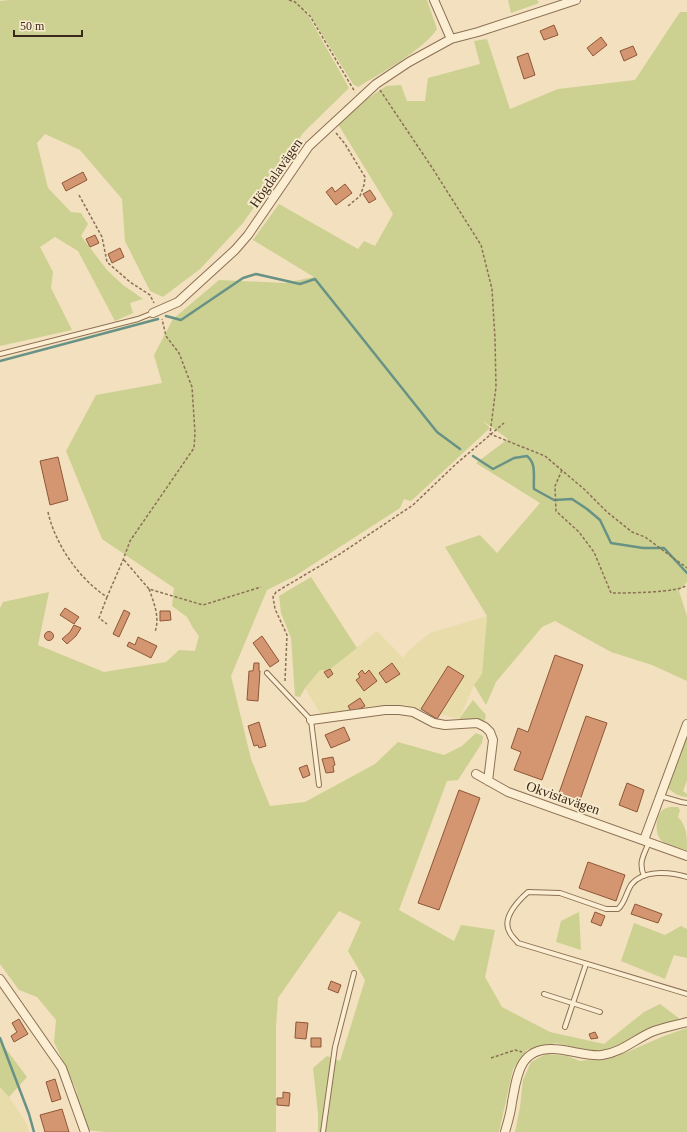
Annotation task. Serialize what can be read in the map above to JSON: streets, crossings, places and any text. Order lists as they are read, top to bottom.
{
  "streets": {
    "street": ["Högdalavägen", "Okvistavägen"]
  },
  "scale_bar": "50 m"
}
